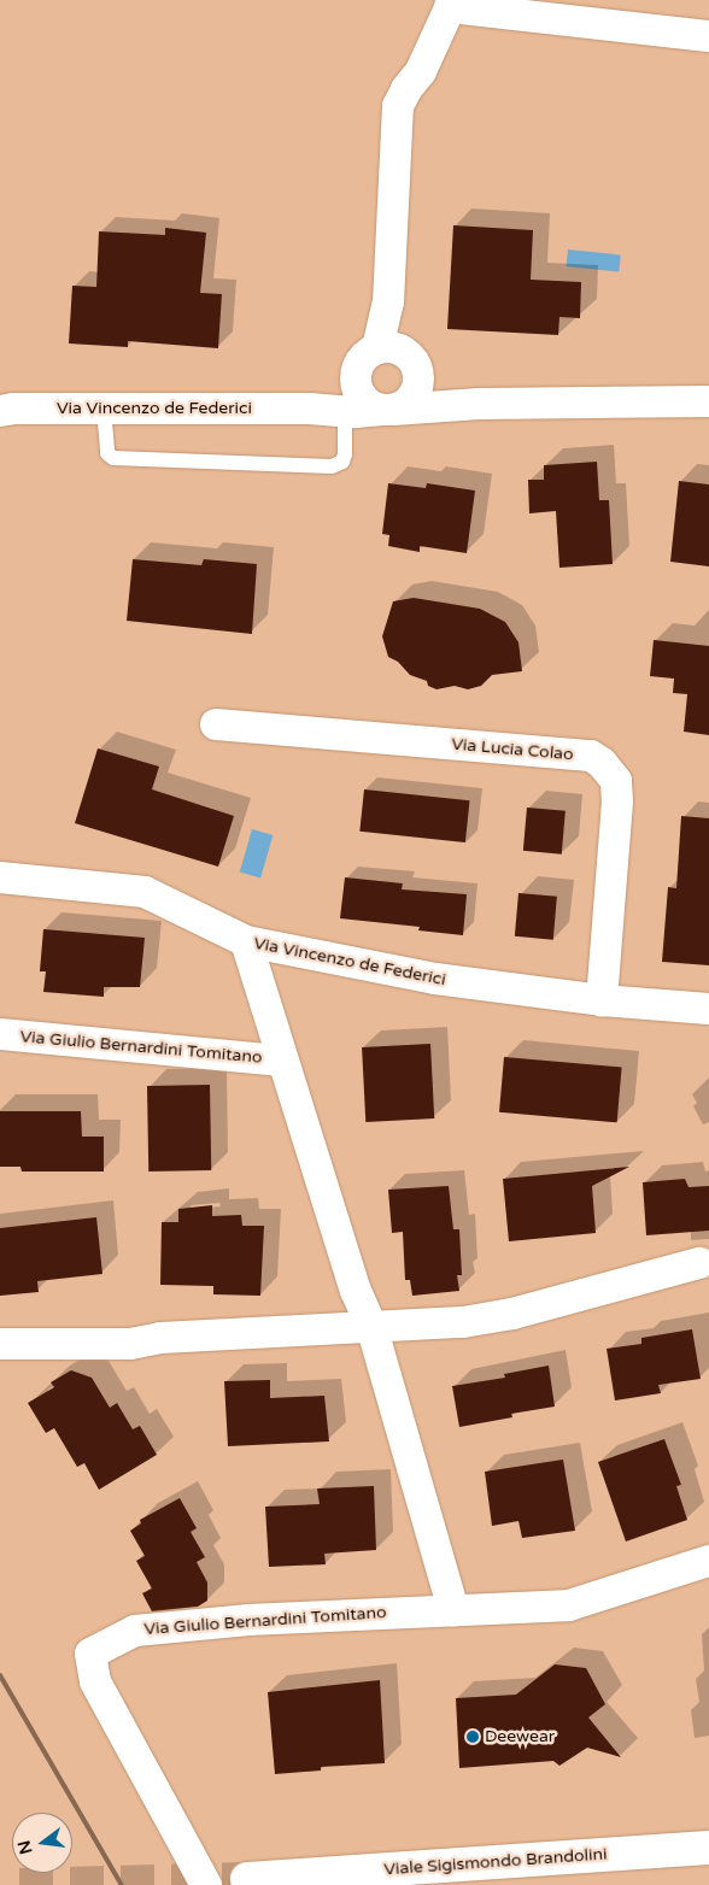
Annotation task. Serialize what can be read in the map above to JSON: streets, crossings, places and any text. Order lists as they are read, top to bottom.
{
  "streets": {
    "main road": ["Viale Sigismondo Brandolini"],
    "street": ["Via Vincenzo de Federici", "Via Lucia Colao", "Via Giulio Bernardini Tomitano"]
  },
  "crossings": [
    ["Via Vincenzo de Federici", "Via Lucia Colao"],
    ["Via Vincenzo de Federici", "Via Giulio Bernardini Tomitano"]
  ],
  "places": ["Deewear"],
  "north": "left"
}
